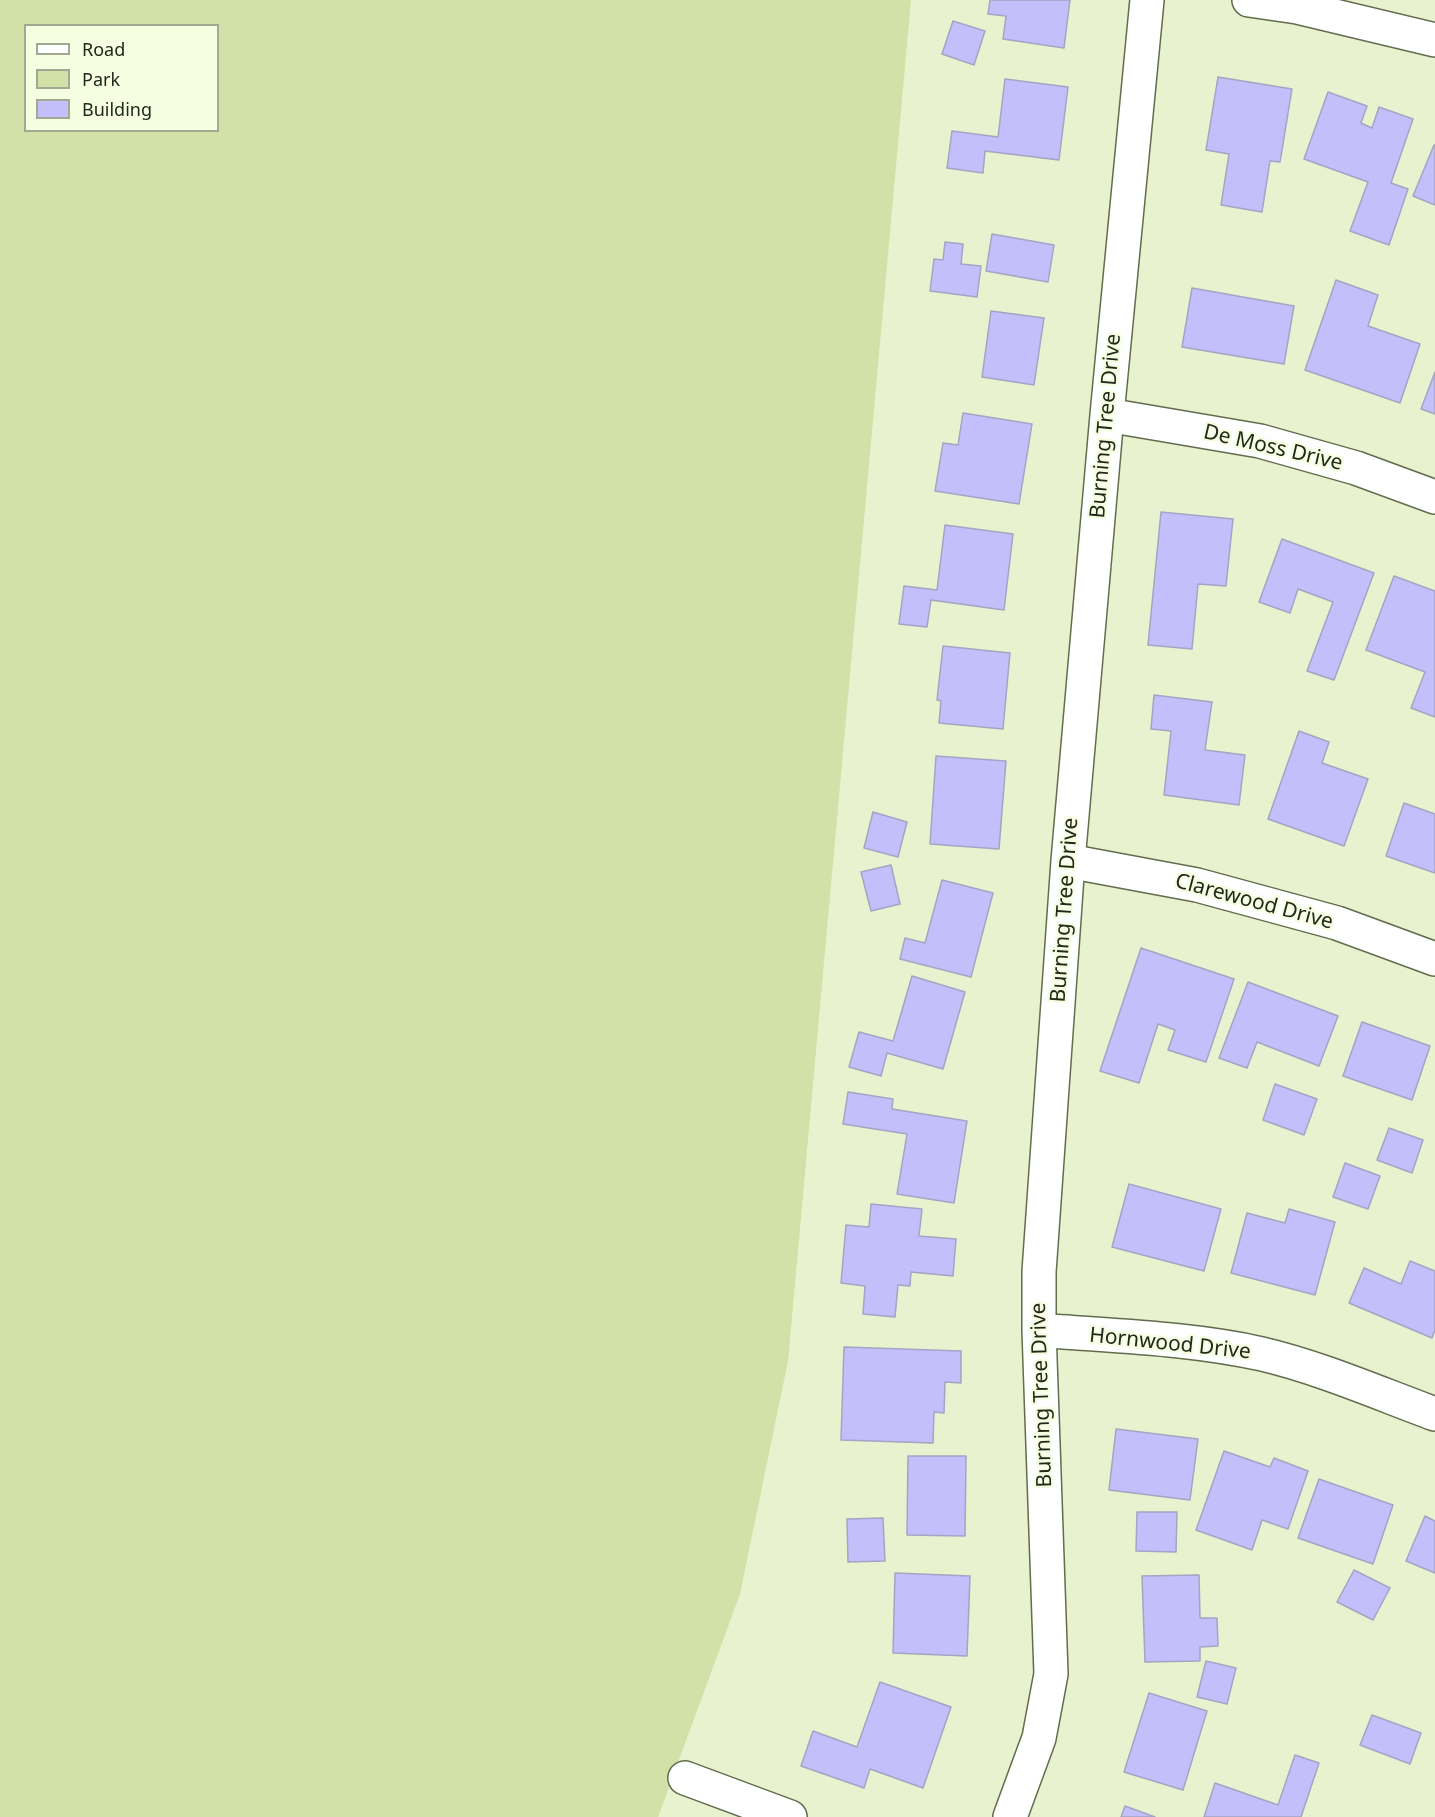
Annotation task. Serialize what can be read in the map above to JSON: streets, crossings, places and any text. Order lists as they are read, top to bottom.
{
  "streets": {
    "street": [
      "Burning Tree Drive",
      "De Moss Drive",
      "Clarewood Drive",
      "Hornwood Drive"
    ]
  },
  "crossings": [
    ["Burning Tree Drive", "De Moss Drive"],
    ["Burning Tree Drive", "Clarewood Drive"],
    ["Burning Tree Drive", "Hornwood Drive"]
  ],
  "legend": ["Road", "Park", "Building"]
}
